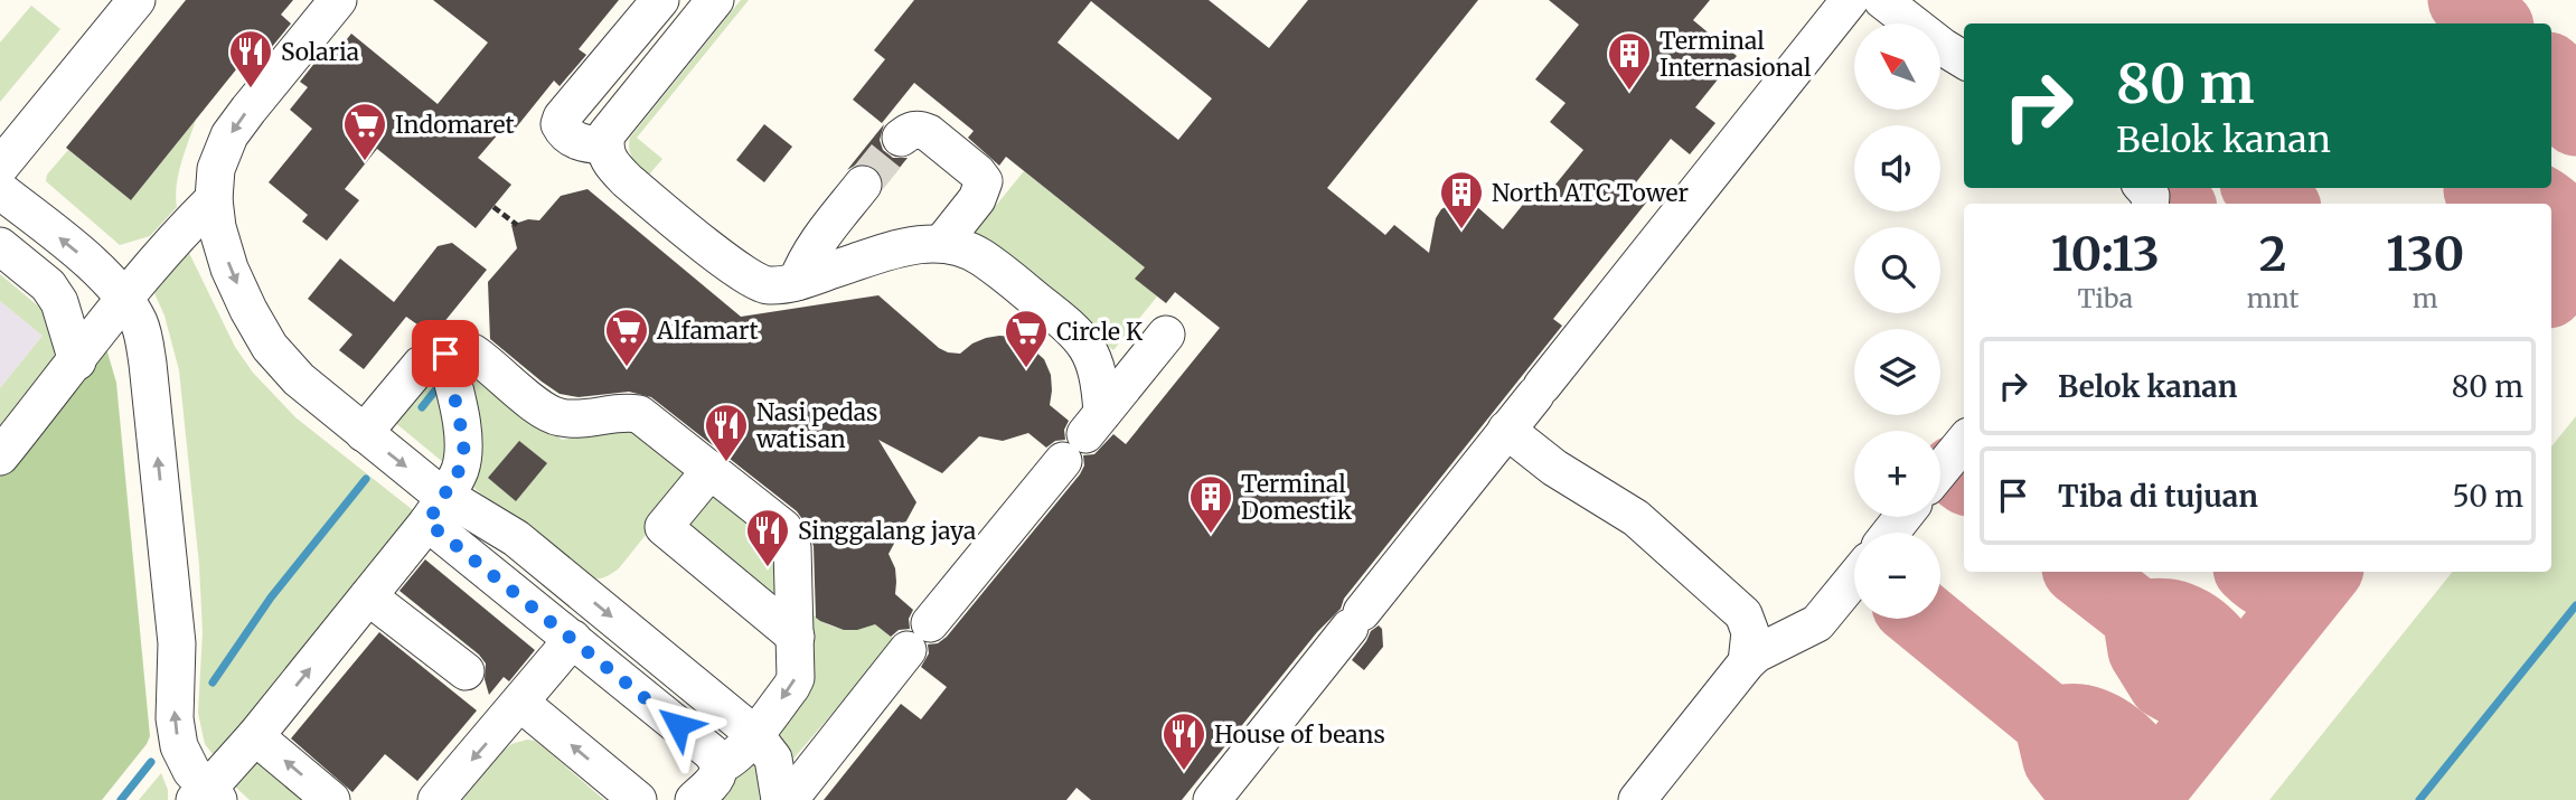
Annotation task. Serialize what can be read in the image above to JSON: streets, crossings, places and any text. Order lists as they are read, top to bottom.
{
  "places": {
    "restaurant": [
      "Solaria",
      "Nasi pedas watisan",
      "Singgalang jaya",
      "House of beans"
    ],
    "building": ["Terminal Internasional", "North ATC Tower", "Terminal Domestik"],
    "supermarket": ["Indomaret", "Alfamart", "Circle K"]
  },
  "north": "top left",
  "page": {
    "map_buttons": ["+", "−"],
    "turn": ["80 m", "Belok kanan"],
    "eta": [
      "10:13",
      "Tiba",
      "2",
      "mnt",
      "130",
      "m"
    ],
    "list": [
      {
        "name": "Belok kanan",
        "value": "80 m"
      },
      {
        "name": "Tiba di tujuan",
        "value": "50 m"
      }
    ]
  }
}
